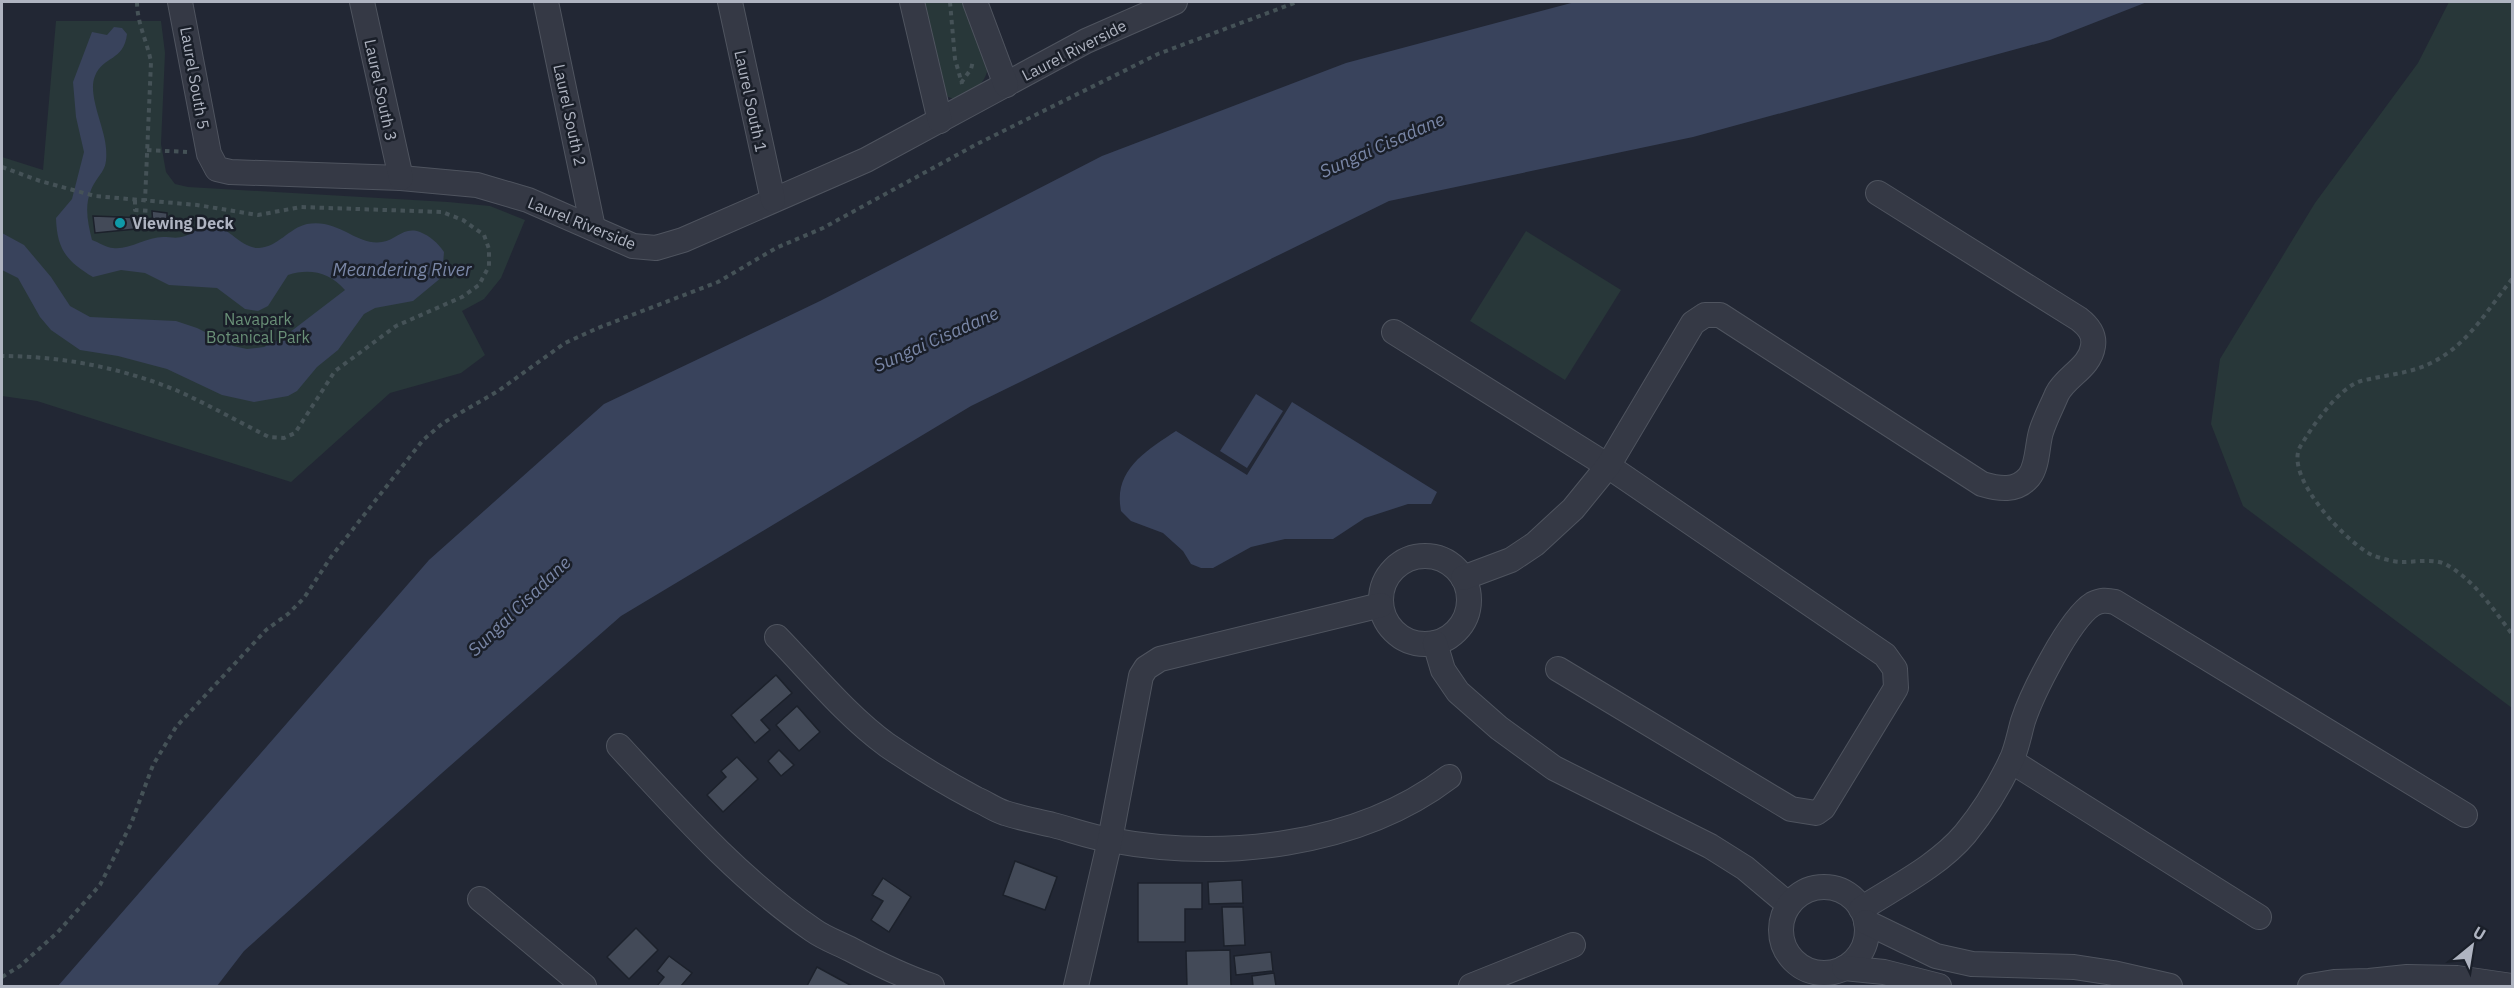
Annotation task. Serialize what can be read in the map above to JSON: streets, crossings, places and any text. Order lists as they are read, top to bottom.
{
  "streets": {
    "street": [
      "Laurel Riverside",
      "Laurel South 5",
      "Laurel South 3",
      "Laurel South 1",
      "Laurel South 2"
    ]
  },
  "crossings": [
    ["Laurel Riverside", "Laurel South 5"],
    ["Laurel Riverside", "Laurel South 3"],
    ["Laurel Riverside", "Laurel South 1"],
    ["Laurel Riverside", "Laurel South 2"]
  ],
  "water": ["Sungai Cisadane", "Meandering River"],
  "parks": ["Navapark Botanical Park"],
  "places": ["Viewing Deck"],
  "north": "top right"
}
